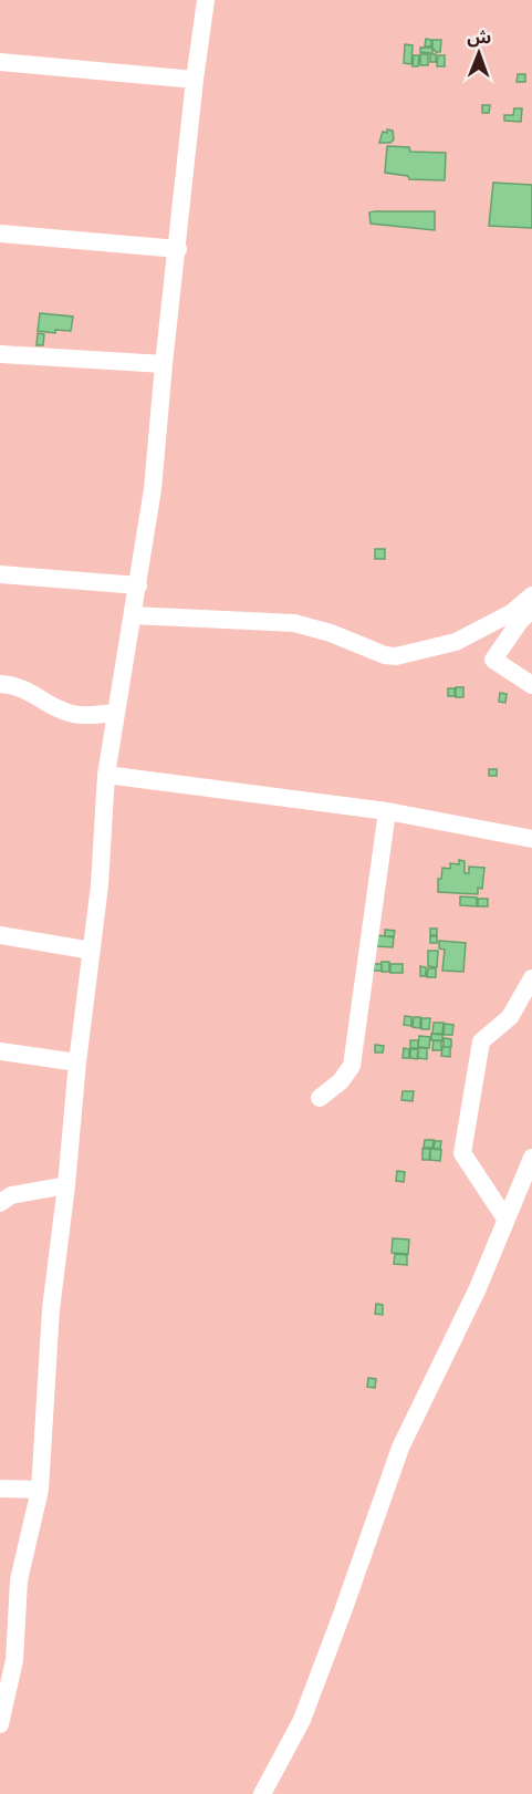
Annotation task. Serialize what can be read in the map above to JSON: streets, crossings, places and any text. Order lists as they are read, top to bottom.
{
  "north": "top"
}
